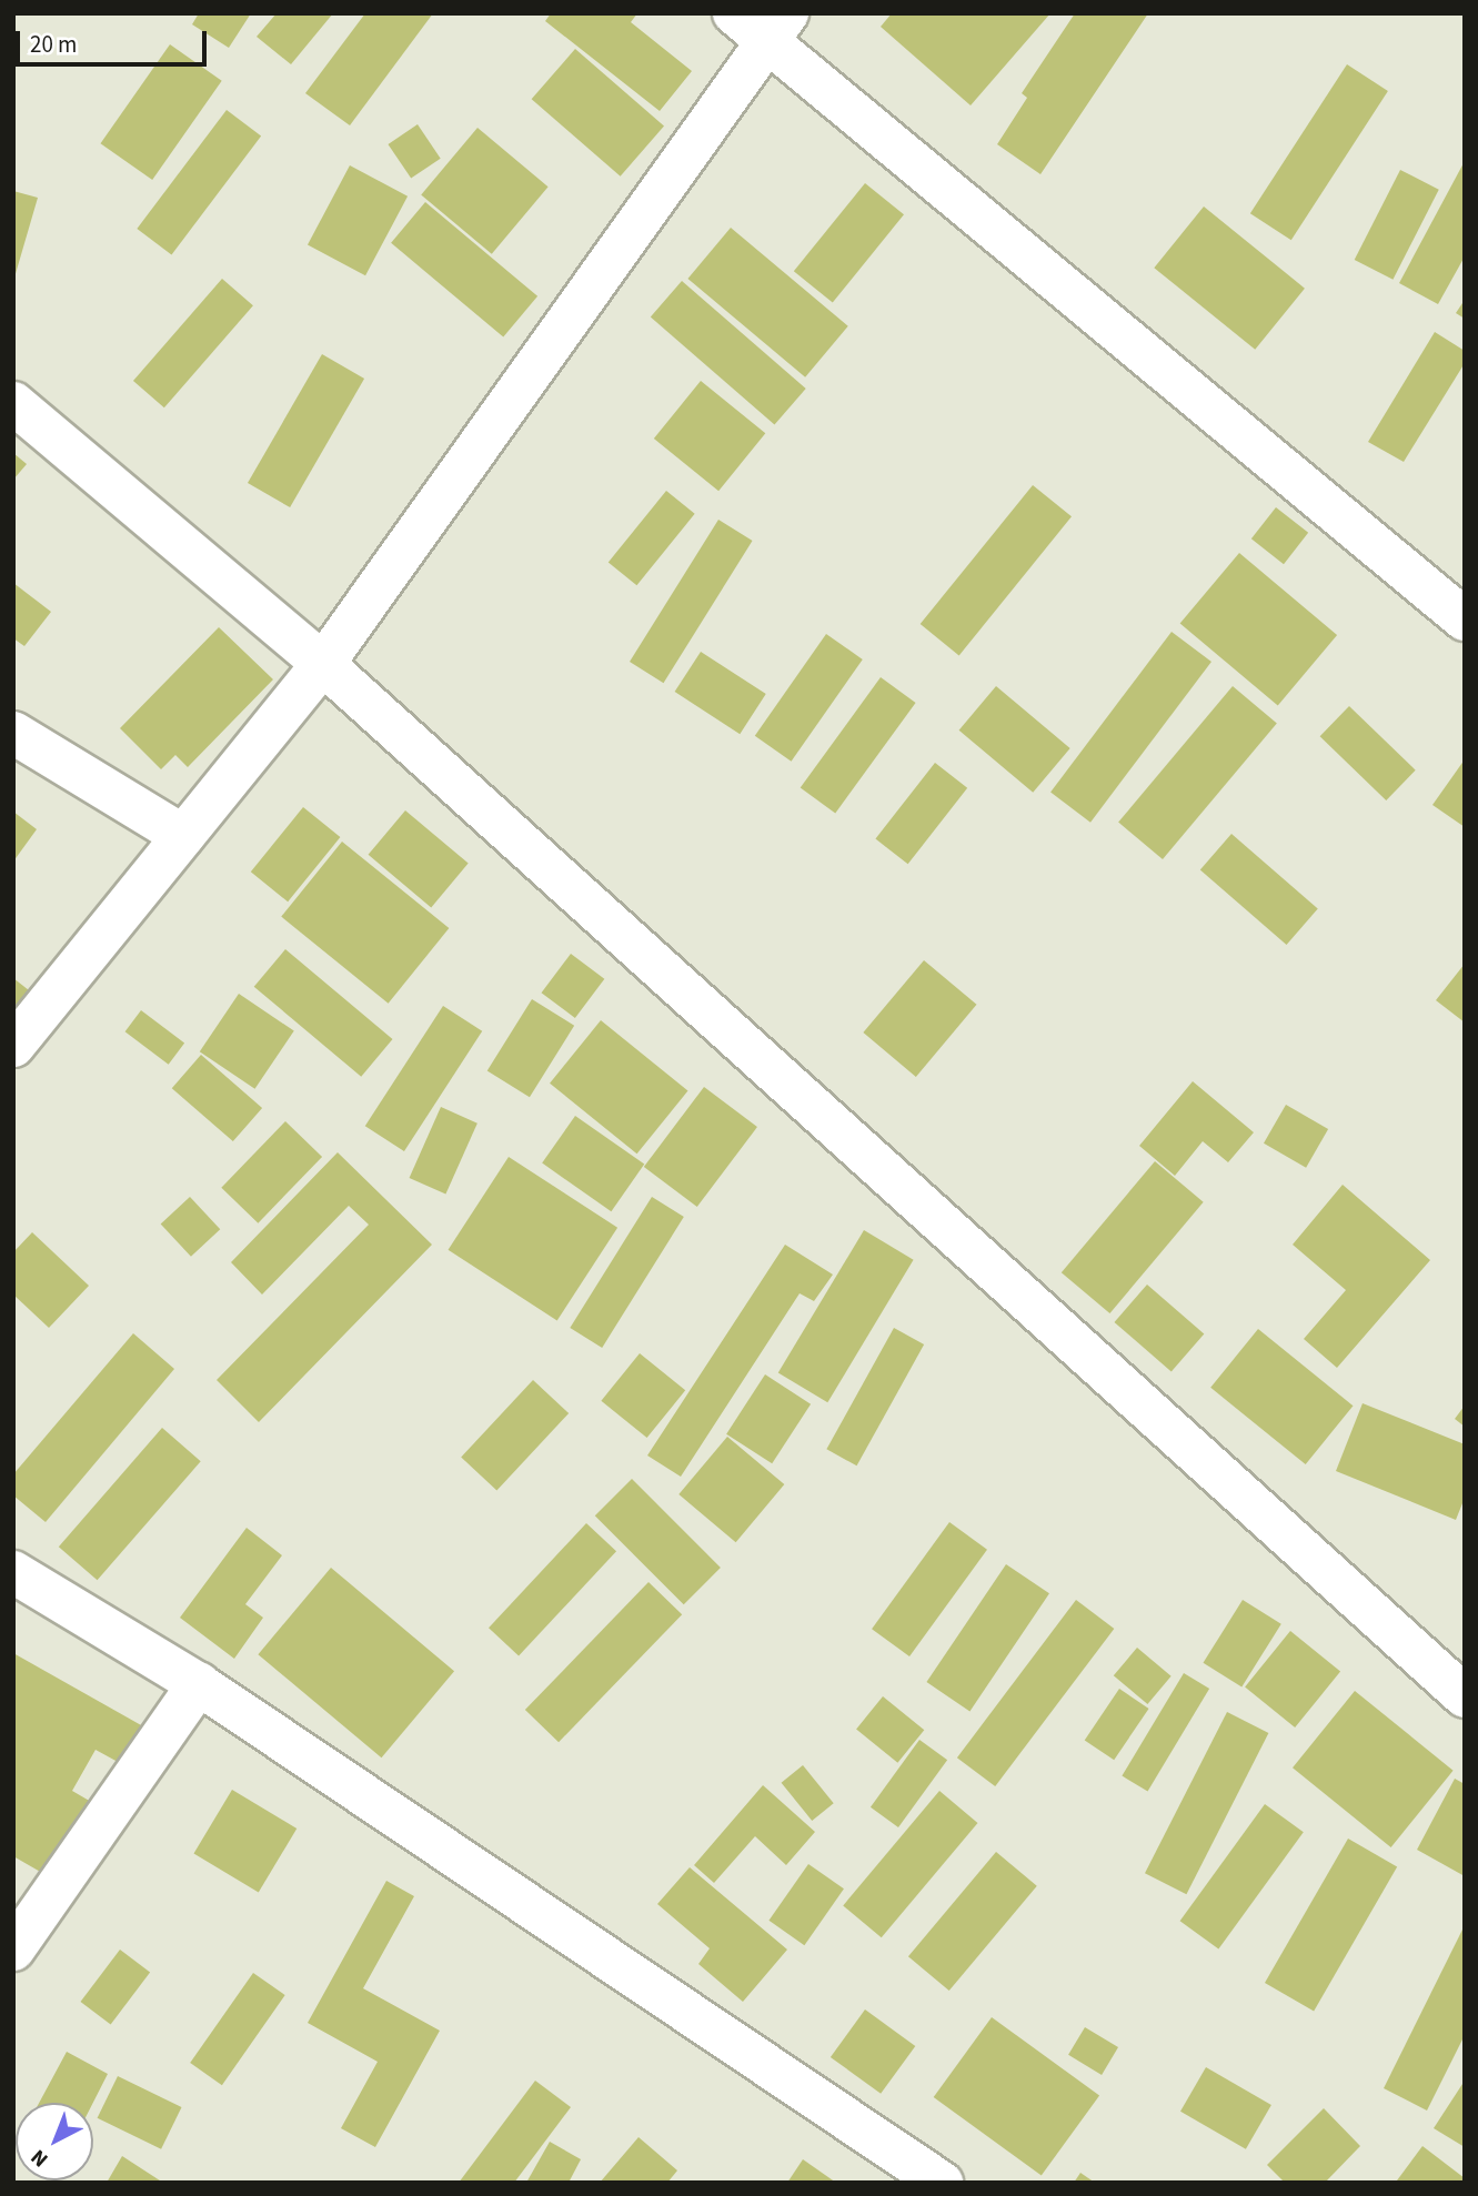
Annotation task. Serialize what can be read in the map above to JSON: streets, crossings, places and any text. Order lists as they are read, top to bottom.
{
  "scale_bar": "20 m",
  "north": "bottom left"
}
